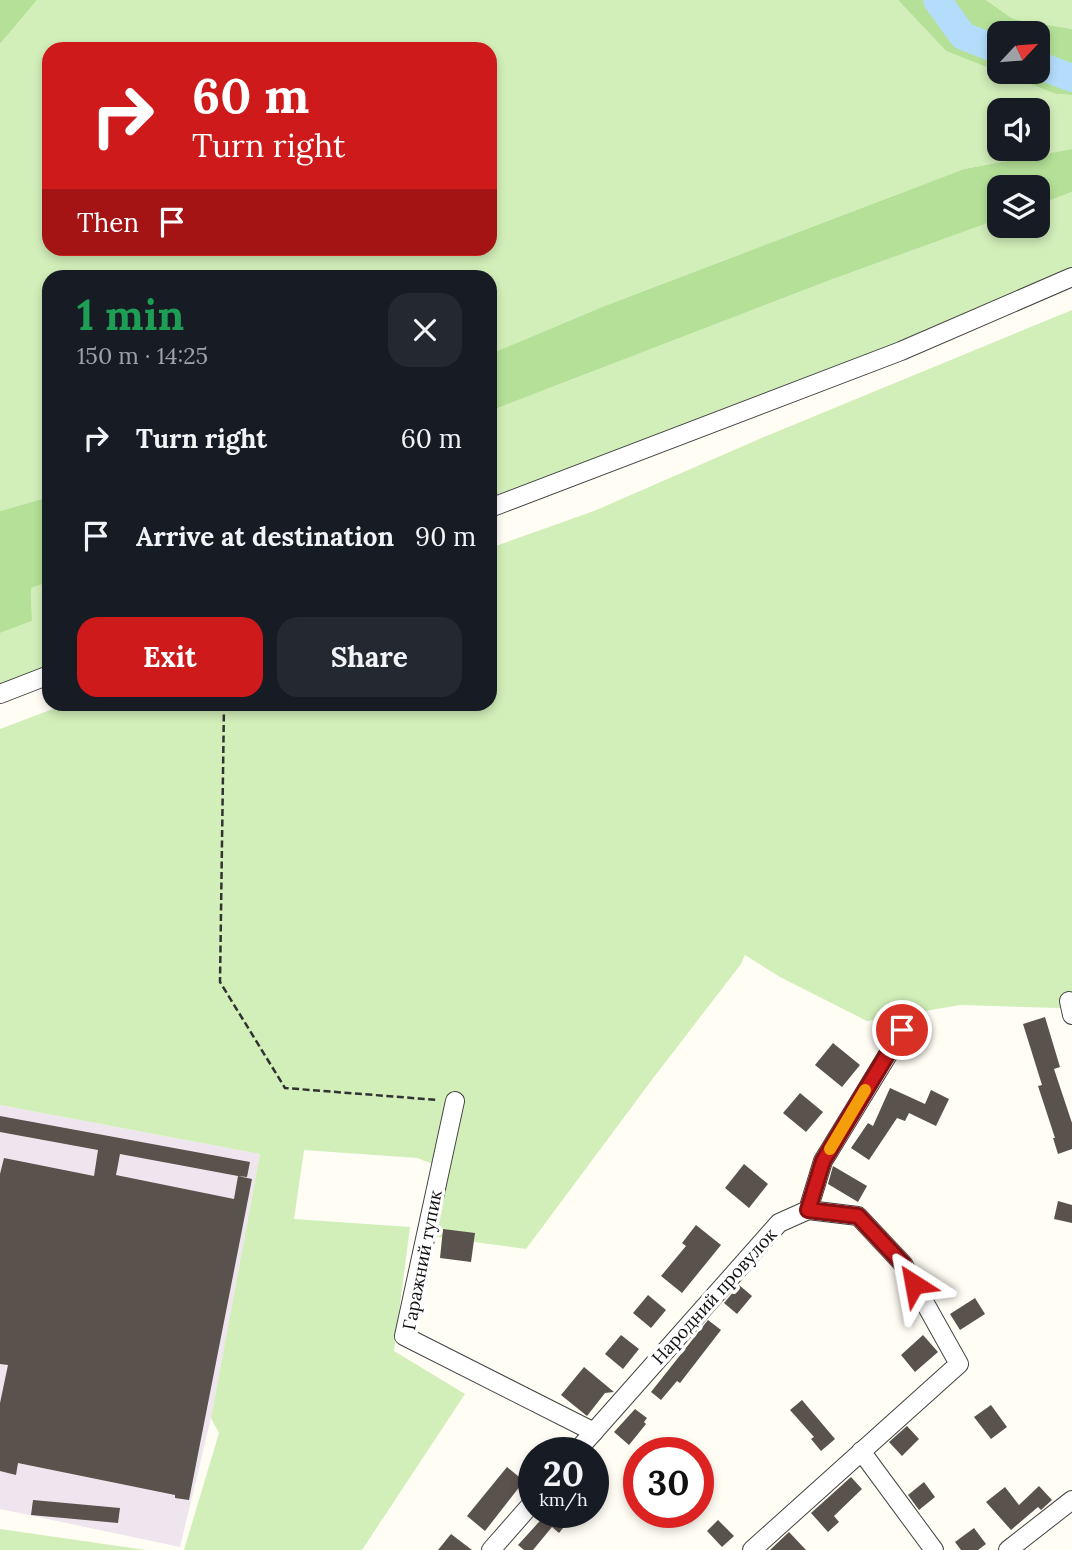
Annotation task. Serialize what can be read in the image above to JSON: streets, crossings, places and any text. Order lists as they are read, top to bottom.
{
  "streets": {
    "street": ["Гаражний тупик", "Народний провулок"]
  },
  "crossings": [
    ["Гаражний тупик", "Народний провулок"]
  ],
  "north": "top right",
  "page": {
    "turn": ["60 m", "Turn right"],
    "then": "Then",
    "heading": ["1 min", "150 m · 14:25"],
    "list": [
      {
        "name": "Turn right",
        "value": "60 m"
      },
      {
        "name": "Arrive at destination",
        "value": "90 m"
      }
    ],
    "buttons": ["Exit", "Share"],
    "speed": "20 km/h",
    "limit": "30"
  }
}
